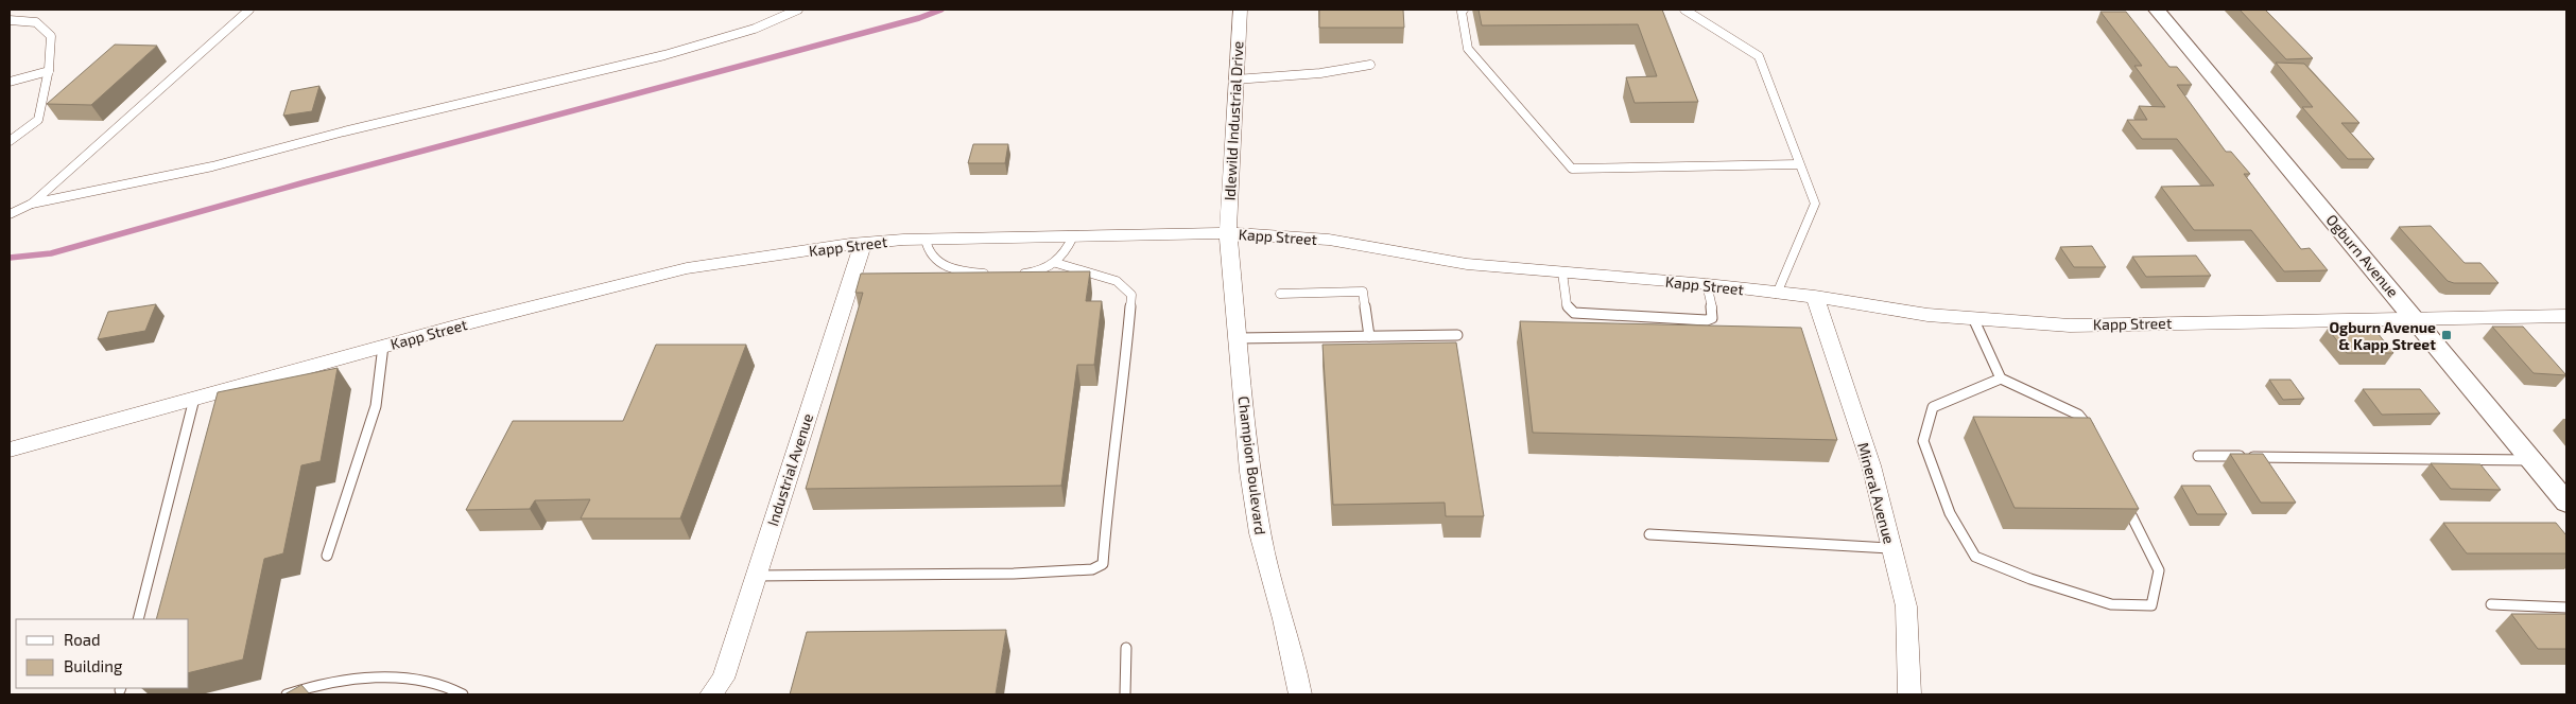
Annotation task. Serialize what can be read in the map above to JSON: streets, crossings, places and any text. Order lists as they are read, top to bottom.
{
  "streets": {
    "street": [
      "Idlewild Industrial Drive",
      "Kapp Street",
      "Ogburn Avenue",
      "Champion Boulevard",
      "Industrial Avenue",
      "Mineral Avenue"
    ]
  },
  "crossings": [
    ["Idlewild Industrial Drive", "Kapp Street"],
    ["Idlewild Industrial Drive", "Champion Boulevard"],
    ["Kapp Street", "Ogburn Avenue"],
    ["Kapp Street", "Champion Boulevard"],
    ["Kapp Street", "Industrial Avenue"],
    ["Kapp Street", "Mineral Avenue"]
  ],
  "places": {
    "transit": ["Ogburn Avenue & Kapp Street"]
  },
  "legend": ["Road", "Building"]
}
